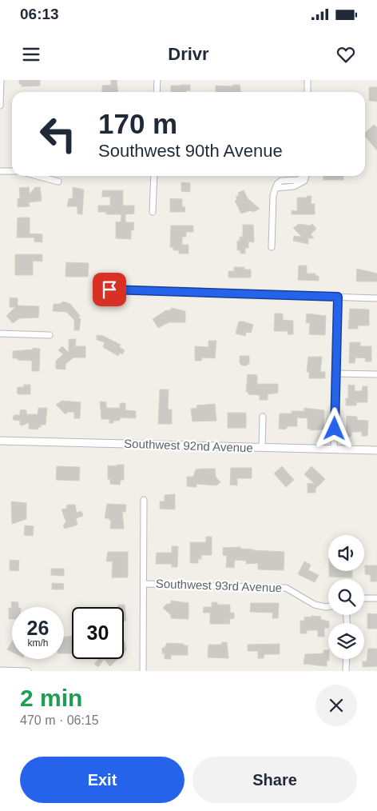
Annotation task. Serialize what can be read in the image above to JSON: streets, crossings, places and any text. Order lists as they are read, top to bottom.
{
  "streets": {
    "street": ["Southwest 92nd Avenue", "Southwest 93rd Avenue"]
  },
  "page": {
    "status": "06:13",
    "header": "Drivr",
    "turn": ["170 m", "Southwest 90th Avenue"],
    "speed": "26 km/h",
    "limit": "30",
    "heading": ["2 min", "470 m · 06:15"],
    "buttons": ["Exit", "Share"]
  }
}
